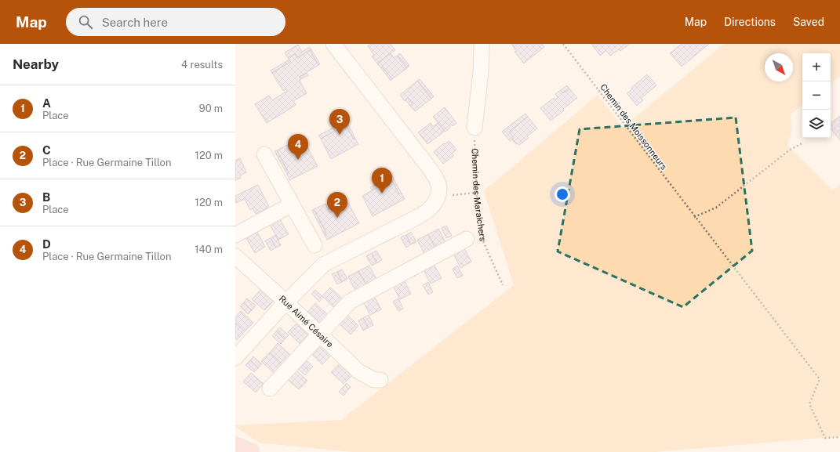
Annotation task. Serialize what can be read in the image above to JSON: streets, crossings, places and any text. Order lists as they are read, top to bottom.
{
  "streets": {
    "street": ["Rue Aimé Césaire"],
    "path": ["Chemin des Moissonneurs", "Chemin des Maraîchers"]
  },
  "north": "bottom right",
  "page": {
    "header": "Map",
    "search": "Search here",
    "nav": ["Map", "Directions", "Saved"],
    "heading": ["Nearby", "4 results"],
    "map_buttons": ["+", "−"],
    "list": [
      {
        "mark": "1",
        "name": "A",
        "note": "Place",
        "value": "90 m"
      },
      {
        "mark": "2",
        "name": "C",
        "note": "Place · Rue Germaine Tillon",
        "value": "120 m"
      },
      {
        "mark": "3",
        "name": "B",
        "note": "Place",
        "value": "120 m"
      },
      {
        "mark": "4",
        "name": "D",
        "note": "Place · Rue Germaine Tillon",
        "value": "140 m"
      }
    ],
    "pins": [
      "3",
      "4",
      "1",
      "2"
    ]
  }
}
